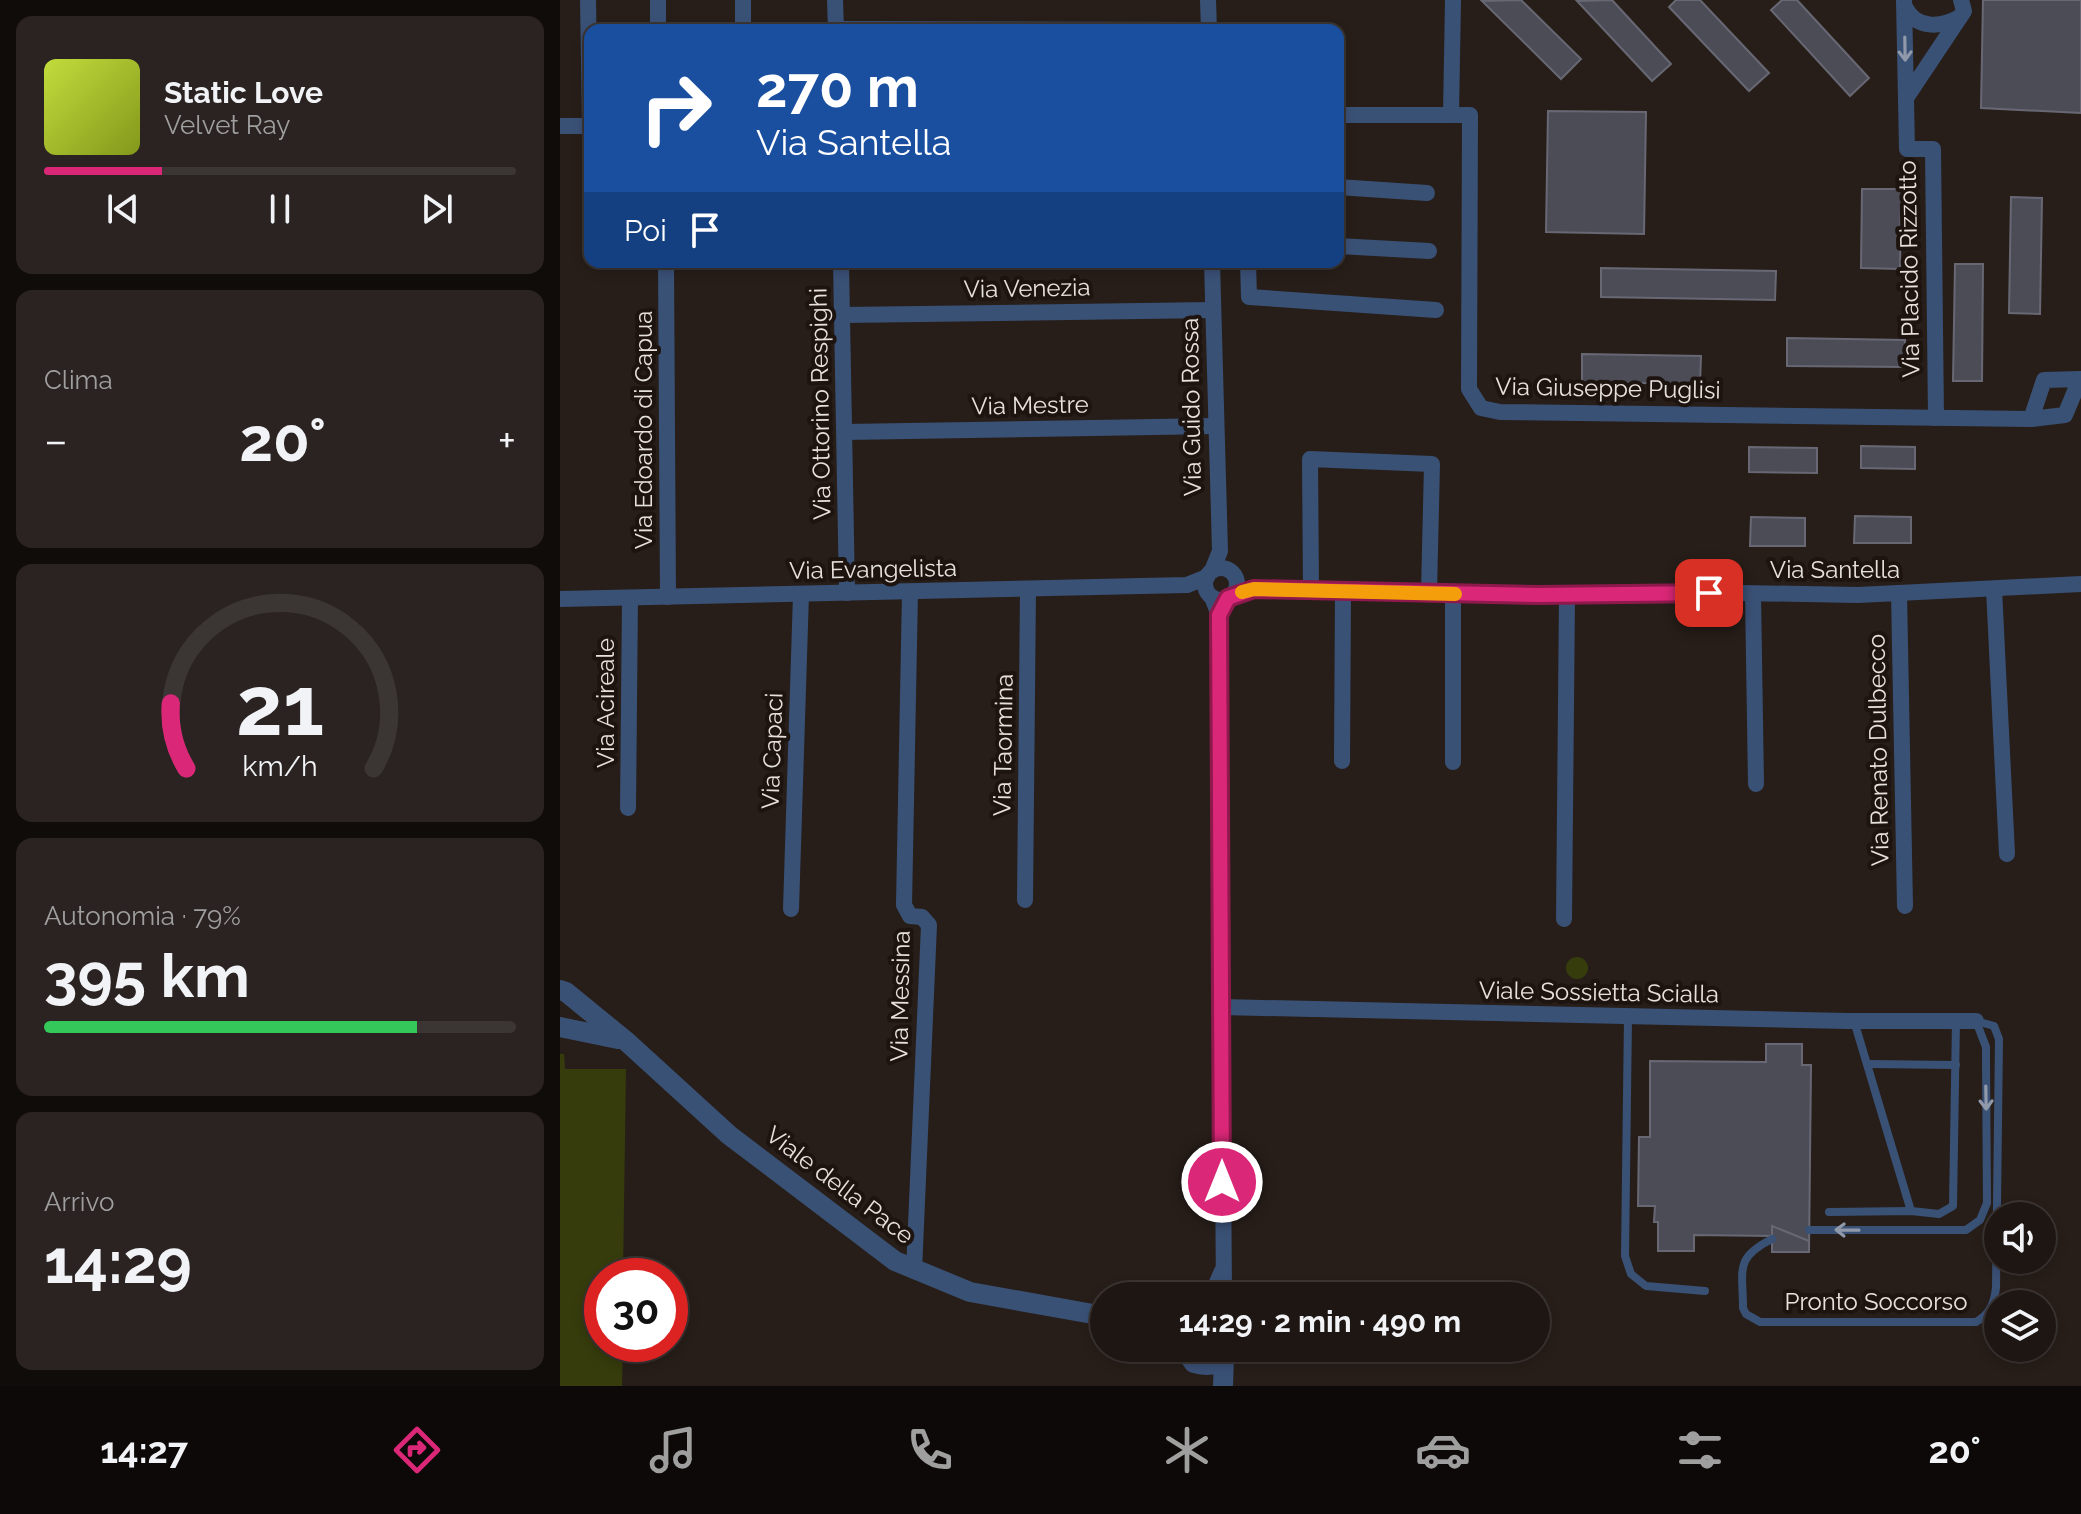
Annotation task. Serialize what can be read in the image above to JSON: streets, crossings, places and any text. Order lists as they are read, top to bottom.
{
  "streets": {
    "street": [
      "Via Placido Rizzotto",
      "Via Venezia",
      "Via Giuseppe Puglisi",
      "Via Ottorino Respighi",
      "Via Mestre",
      "Via Guido Rossa",
      "Via Edoardo di Capua",
      "Via Evangelista",
      "Via Santella",
      "Via Acireale",
      "Via Taormina",
      "Via Renato Dulbecco",
      "Via Capaci",
      "Viale Sossietta Scialla",
      "Via Messina",
      "Viale della Pace"
    ],
    "lane": ["Pronto Soccorso"]
  },
  "crossings": [
    ["Via Placido Rizzotto", "Via Giuseppe Puglisi"],
    ["Via Venezia", "Via Ottorino Respighi"],
    ["Via Venezia", "Via Guido Rossa"],
    ["Via Ottorino Respighi", "Via Mestre"],
    ["Via Ottorino Respighi", "Via Evangelista"],
    ["Via Mestre", "Via Guido Rossa"],
    ["Via Guido Rossa", "Via Evangelista"],
    ["Via Guido Rossa", "Via Santella"],
    ["Via Edoardo di Capua", "Via Evangelista"],
    ["Via Evangelista", "Via Santella"],
    ["Via Evangelista", "Via Acireale"],
    ["Via Evangelista", "Via Taormina"],
    ["Via Evangelista", "Via Capaci"],
    ["Via Evangelista", "Via Messina"],
    ["Via Santella", "Via Renato Dulbecco"],
    ["Viale Sossietta Scialla", "Pronto Soccorso"],
    ["Via Messina", "Viale della Pace"]
  ],
  "page": {
    "turn": ["270 m", "Via Santella"],
    "song": ["Static Love", "Velvet Ray"],
    "then": "Poi",
    "tile": [
      "Clima",
      ["Autonomia · 79%", "395 km"],
      ["Arrivo", "14:29"]
    ],
    "heat": ["−", "20°", "+"],
    "limit": "30",
    "trip": "14:29 · 2 min · 490 m",
    "tabs": ["14:27", "20°"],
    "gauge": ["21", "km/h"]
  }
}
